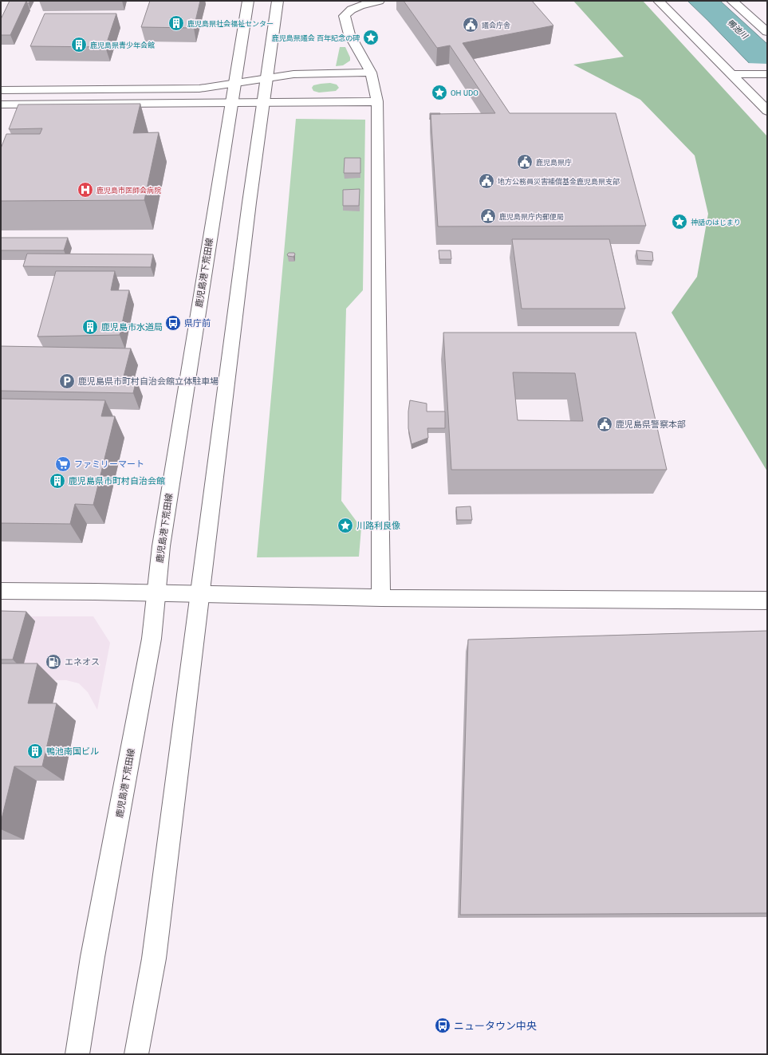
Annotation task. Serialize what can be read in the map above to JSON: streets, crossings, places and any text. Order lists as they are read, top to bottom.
{
  "streets": {
    "street": ["鹿児島港下荒田線"]
  },
  "water": ["鴨池川"],
  "places": {
    "building": [
      "鹿児島県社会福祉センター",
      "鹿児島県青少年会館",
      "鹿児島市水道局",
      "鹿児島県市町村自治会館",
      "鴨池南国ビル"
    ],
    "public building": [
      "議会庁舎",
      "鹿児島県庁",
      "地方公務員災害補償基金鹿児島県支部",
      "鹿児島県庁内郵便局",
      "鹿児島県警察本部"
    ],
    "place": [
      "鹿児島県議会 百年記念の碑",
      "OH UDO",
      "神話のはじまり",
      "川路利良像"
    ],
    "hospital": ["鹿児島市医師会病院"],
    "bus stop": ["県庁前", "ニュータウン中央"],
    "parking": ["鹿児島県市町村自治会館立体駐車場"],
    "supermarket": ["ファミリーマート"],
    "fuel station": ["エネオス"]
  }
}
